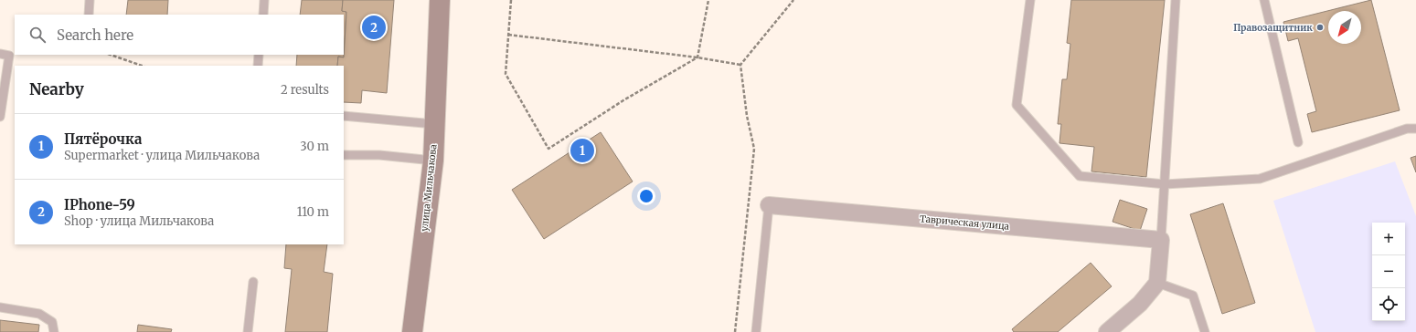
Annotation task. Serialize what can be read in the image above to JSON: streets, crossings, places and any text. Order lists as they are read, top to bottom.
{
  "streets": {
    "street": ["улица Мильчакова", "Таврическая улица"]
  },
  "places": ["Правозащитник"],
  "north": "bottom left",
  "page": {
    "pins": ["2", "1"],
    "search": "Search here",
    "heading": ["Nearby", "2 results"],
    "list": [
      {
        "mark": "1",
        "name": "Пятёрочка",
        "note": "Supermarket · улица Мильчакова",
        "value": "30 m"
      },
      {
        "mark": "2",
        "name": "IPhone-59",
        "note": "Shop · улица Мильчакова",
        "value": "110 m"
      }
    ],
    "map_buttons": ["+", "−"]
  }
}
